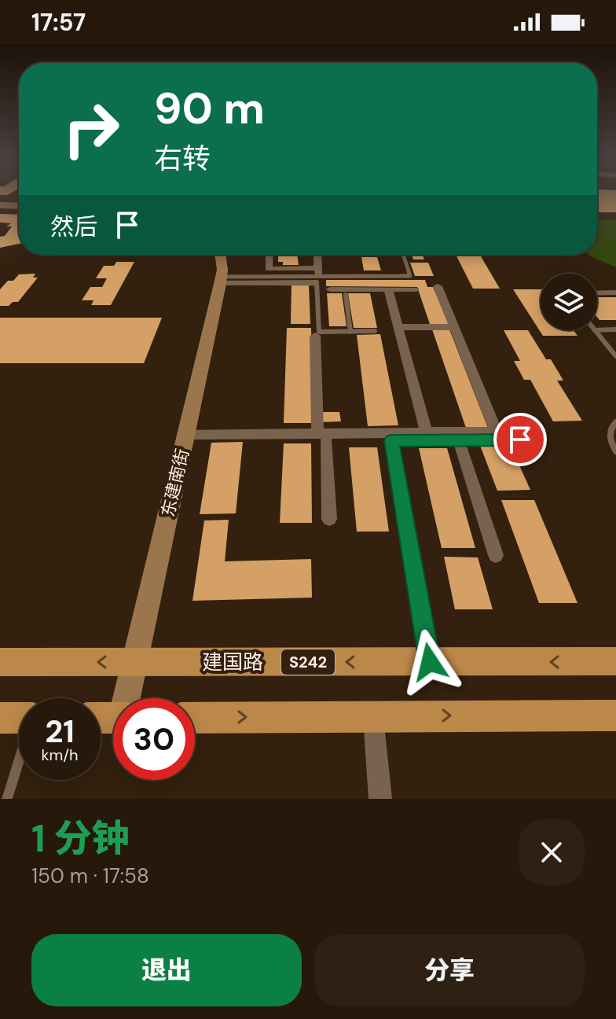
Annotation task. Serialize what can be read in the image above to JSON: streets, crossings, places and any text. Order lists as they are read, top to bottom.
{
  "streets": {
    "main road": ["建国路", "S242"],
    "street": ["东建南街"]
  },
  "crossings": [
    ["东建南街", "建国路"]
  ],
  "page": {
    "status": "17:57",
    "turn": ["90 m", "右转"],
    "then": "然后",
    "speed": "21 km/h",
    "limit": "30",
    "heading": ["1 分钟", "150 m · 17:58"],
    "buttons": ["退出", "分享"]
  }
}
